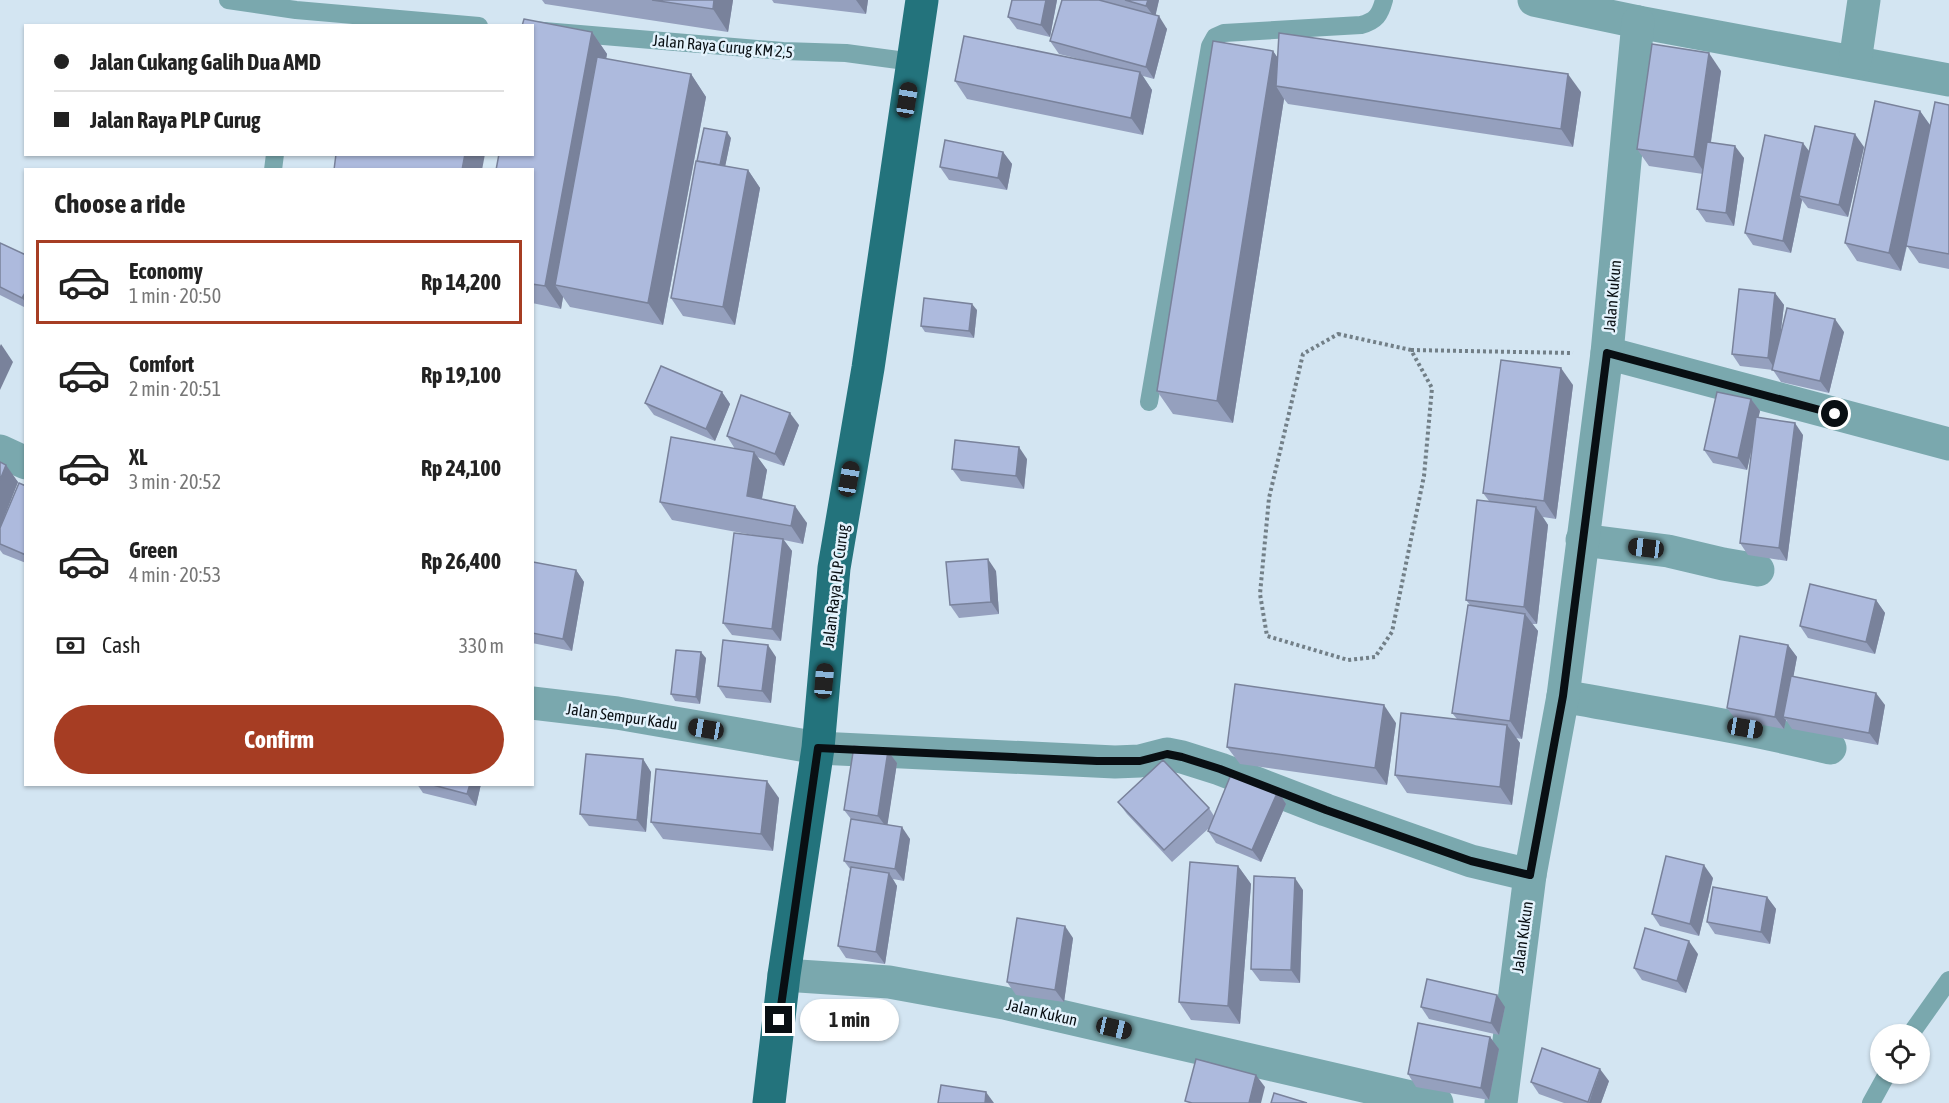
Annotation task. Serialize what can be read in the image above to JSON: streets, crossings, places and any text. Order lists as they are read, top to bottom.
{
  "streets": {
    "main road": ["Jalan Raya PLP Curug"],
    "street": ["Jalan Kukun", "Jalan Sempur Kadu"],
    "lane": ["Jalan Raya Curug KM 2,5"]
  },
  "crossings": [
    ["Jalan Raya Curug KM 2,5", "Jalan Raya PLP Curug"],
    ["Jalan Kukun", "Jalan Raya PLP Curug"],
    ["Jalan Kukun", "Jalan Sempur Kadu"],
    ["Jalan Raya PLP Curug", "Jalan Sempur Kadu"]
  ],
  "page": {
    "banner": ["Jalan Cukang Galih Dua AMD", "Jalan Raya PLP Curug"],
    "heading": "Choose a ride",
    "list": [
      {
        "name": "Economy",
        "note": "1 min · 20:50",
        "value": "Rp 14,200"
      },
      {
        "name": "Comfort",
        "note": "2 min · 20:51",
        "value": "Rp 19,100"
      },
      {
        "name": "XL",
        "note": "3 min · 20:52",
        "value": "Rp 24,100"
      },
      {
        "name": "Green",
        "note": "4 min · 20:53",
        "value": "Rp 26,400"
      }
    ],
    "pay": ["Cash", "330 m"],
    "buttons": "Confirm",
    "bubble": "1 min"
  }
}
